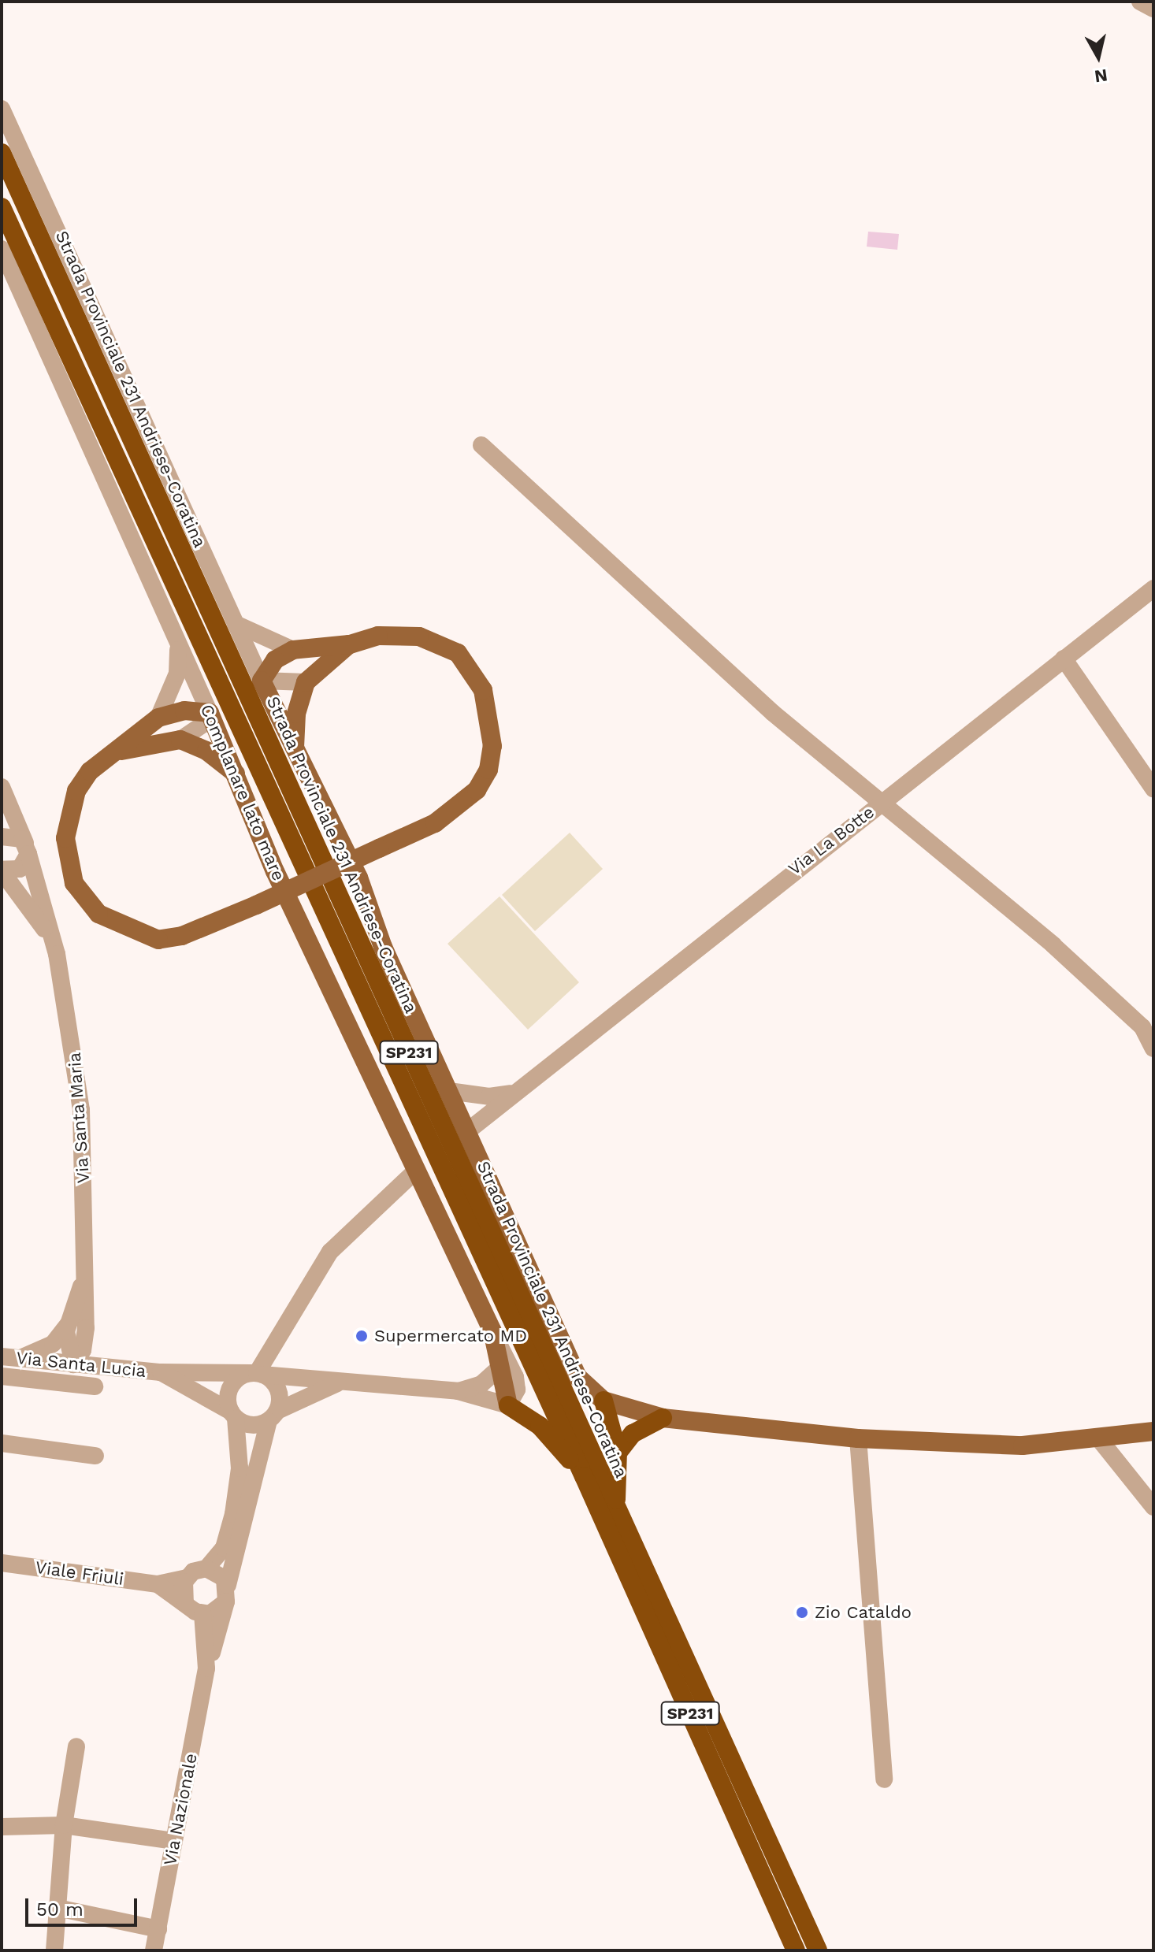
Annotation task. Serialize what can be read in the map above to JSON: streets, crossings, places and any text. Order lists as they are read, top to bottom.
{
  "streets": {
    "highway": ["Strada Provinciale 231 Andriese-Coratina", "SP231"],
    "main road": ["Complanare lato mare"],
    "street": [
      "Via La Botte",
      "Via Santa Maria",
      "Via Santa Lucia",
      "Viale Friuli",
      "Via Nazionale"
    ]
  },
  "crossings": [
    ["Complanare lato mare", "Via Santa Lucia"],
    ["Via Santa Maria", "Via Santa Lucia"],
    ["Via Santa Lucia", "Via Nazionale"],
    ["Viale Friuli", "Via Nazionale"]
  ],
  "places": ["Supermercato MD", "Zio Cataldo"],
  "scale_bar": "50 m",
  "north": "bottom"
}
